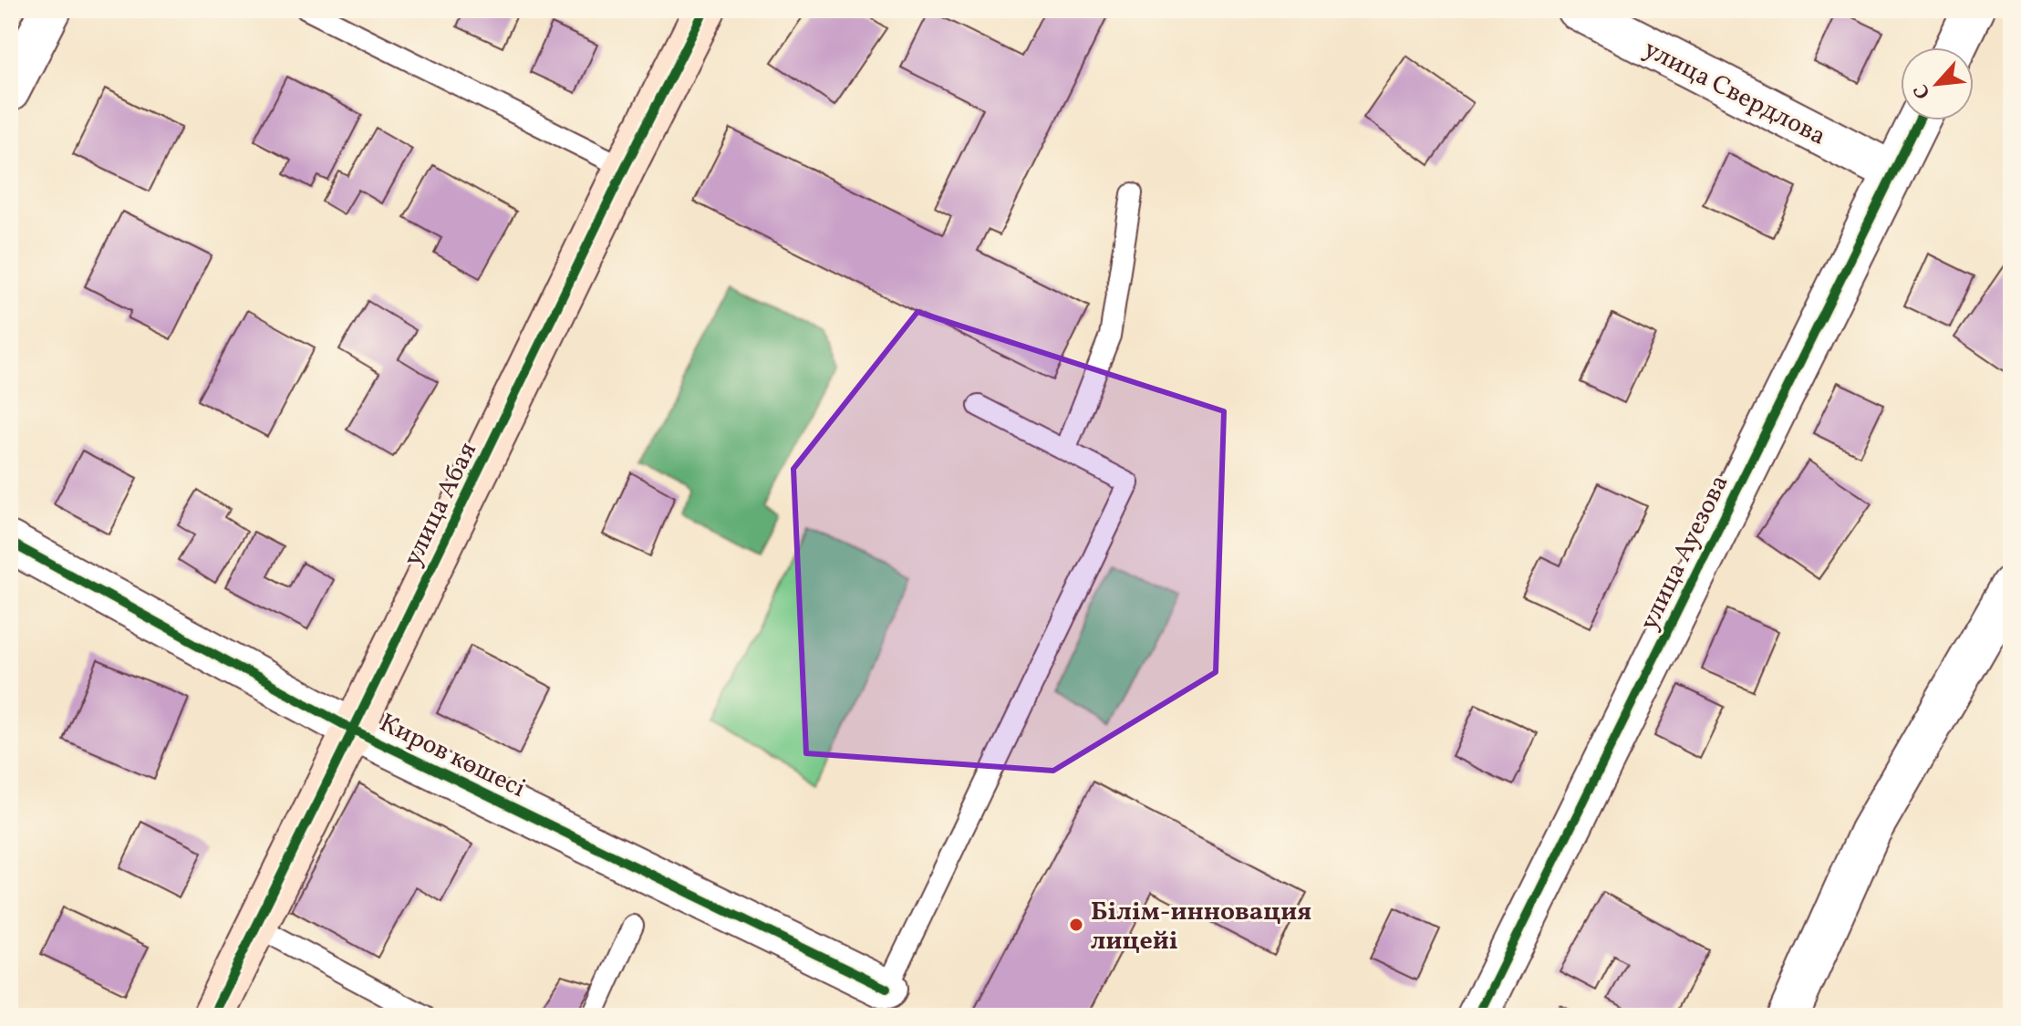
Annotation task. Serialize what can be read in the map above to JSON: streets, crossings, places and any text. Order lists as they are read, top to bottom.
{
  "streets": {
    "street": [
      "улица Свердлова",
      "улица Абая",
      "улица Ауезова",
      "Киров көшесі"
    ]
  },
  "crossings": [
    ["улица Свердлова", "улица Ауезова"],
    ["улица Абая", "Киров көшесі"]
  ],
  "places": ["Білім-инновация лицейі"],
  "north": "bottom left"
}
